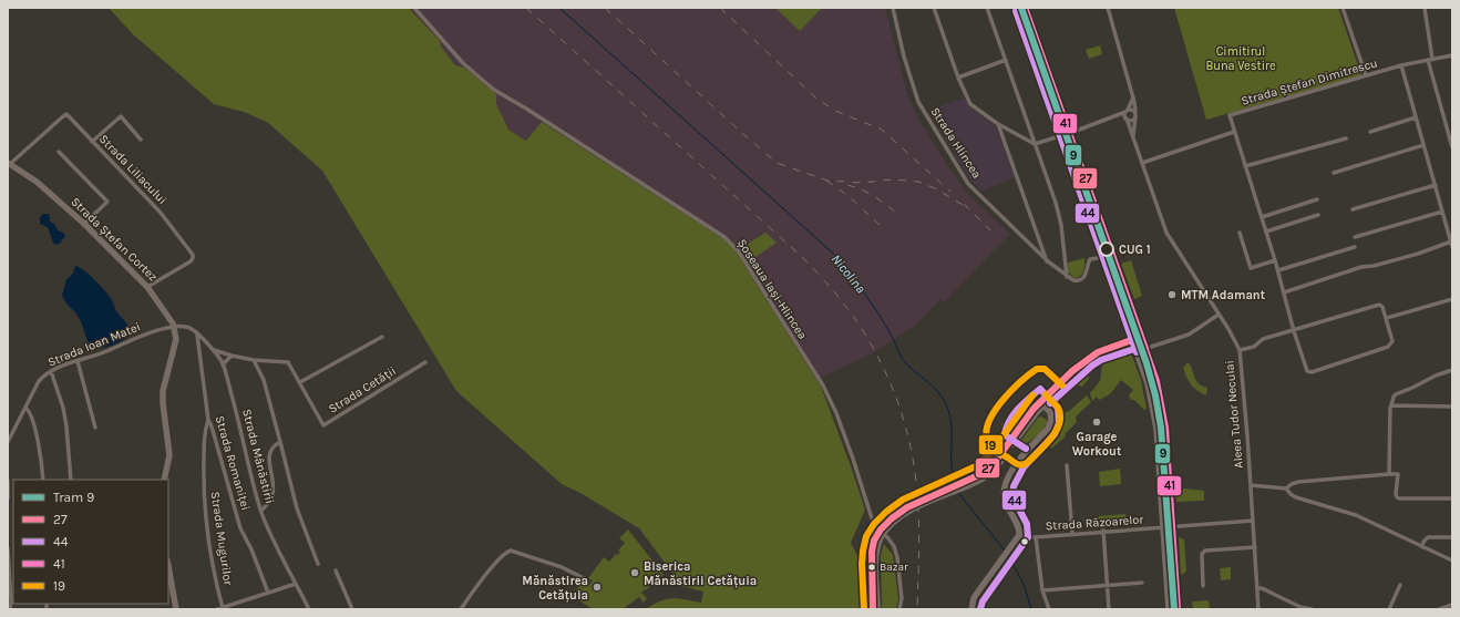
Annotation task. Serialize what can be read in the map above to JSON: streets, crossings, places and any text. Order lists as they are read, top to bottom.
{
  "streets": {
    "main road": ["Strada Ștefan Cortez"],
    "street": [
      "Strada Ștefan Dimitrescu",
      "Strada Hlincea",
      "Strada Liliacului",
      "Șoseaua Iași-Hlincea",
      "Strada Ioan Matei",
      "Strada Cetății",
      "Aleea Tudor Neculai",
      "Strada Mânăstirii",
      "Strada Romaniței",
      "Strada Răzoarelor",
      "Strada Mugurilor"
    ]
  },
  "crossings": [
    ["Strada Liliacului", "Strada Ștefan Cortez"],
    ["Strada Ștefan Cortez", "Strada Ioan Matei"],
    ["Strada Ștefan Cortez", "Strada Mânăstirii"],
    ["Strada Ioan Matei", "Strada Mânăstirii"],
    ["Strada Cetății", "Strada Mânăstirii"],
    ["Aleea Tudor Neculai", "Strada Răzoarelor"],
    ["Strada Mânăstirii", "Strada Romaniței"],
    ["Strada Romaniței", "Strada Mugurilor"]
  ],
  "water": ["Nicolina"],
  "parks": ["Cimitirul Buna Vestire"],
  "places": [
    "CUG 1",
    "MTM Adamant",
    "Garage Workout",
    "Bazar",
    "Biserica Mănăstirii Cetățuia",
    "Mănăstirea Cetățuia"
  ],
  "lines": [
    "tram line 9",
    "transit line 27",
    "transit line 41",
    "transit line 44",
    "transit line 19"
  ],
  "legend": [
    "Tram 9",
    "27",
    "44",
    "41",
    "19"
  ]
}
